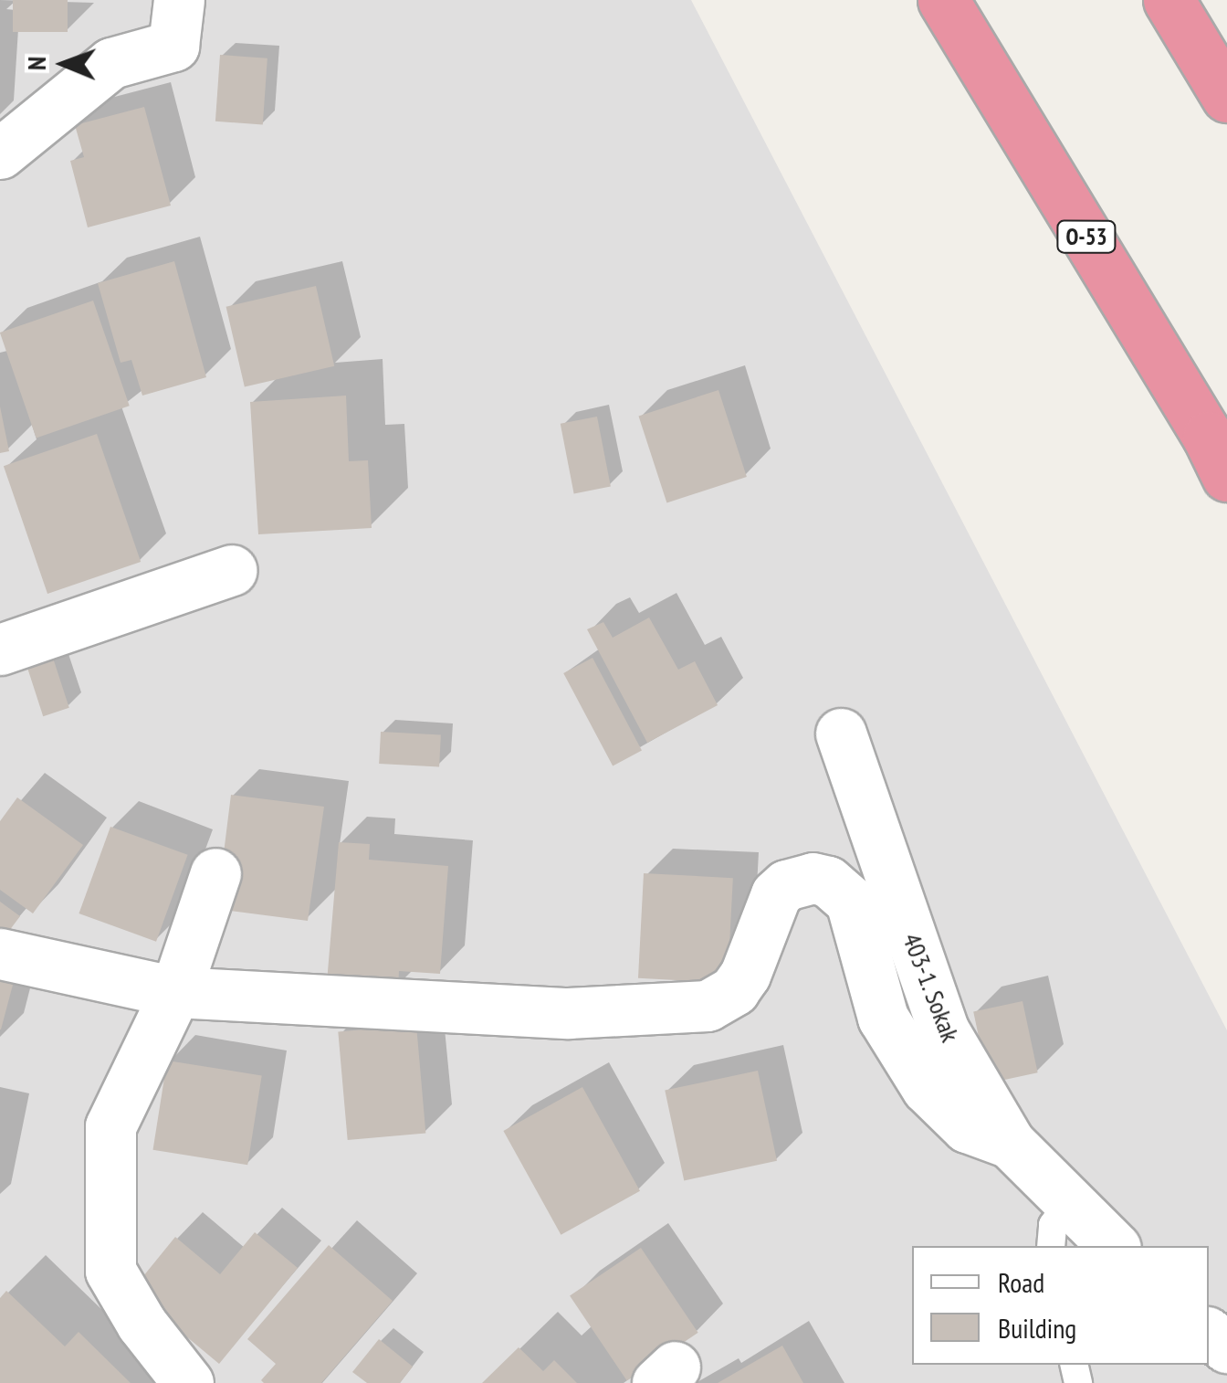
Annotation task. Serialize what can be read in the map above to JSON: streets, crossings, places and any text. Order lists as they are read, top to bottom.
{
  "streets": {
    "highway": ["O-53"],
    "street": ["403-1. Sokak"]
  },
  "legend": ["Road", "Building"],
  "north": "left"
}
